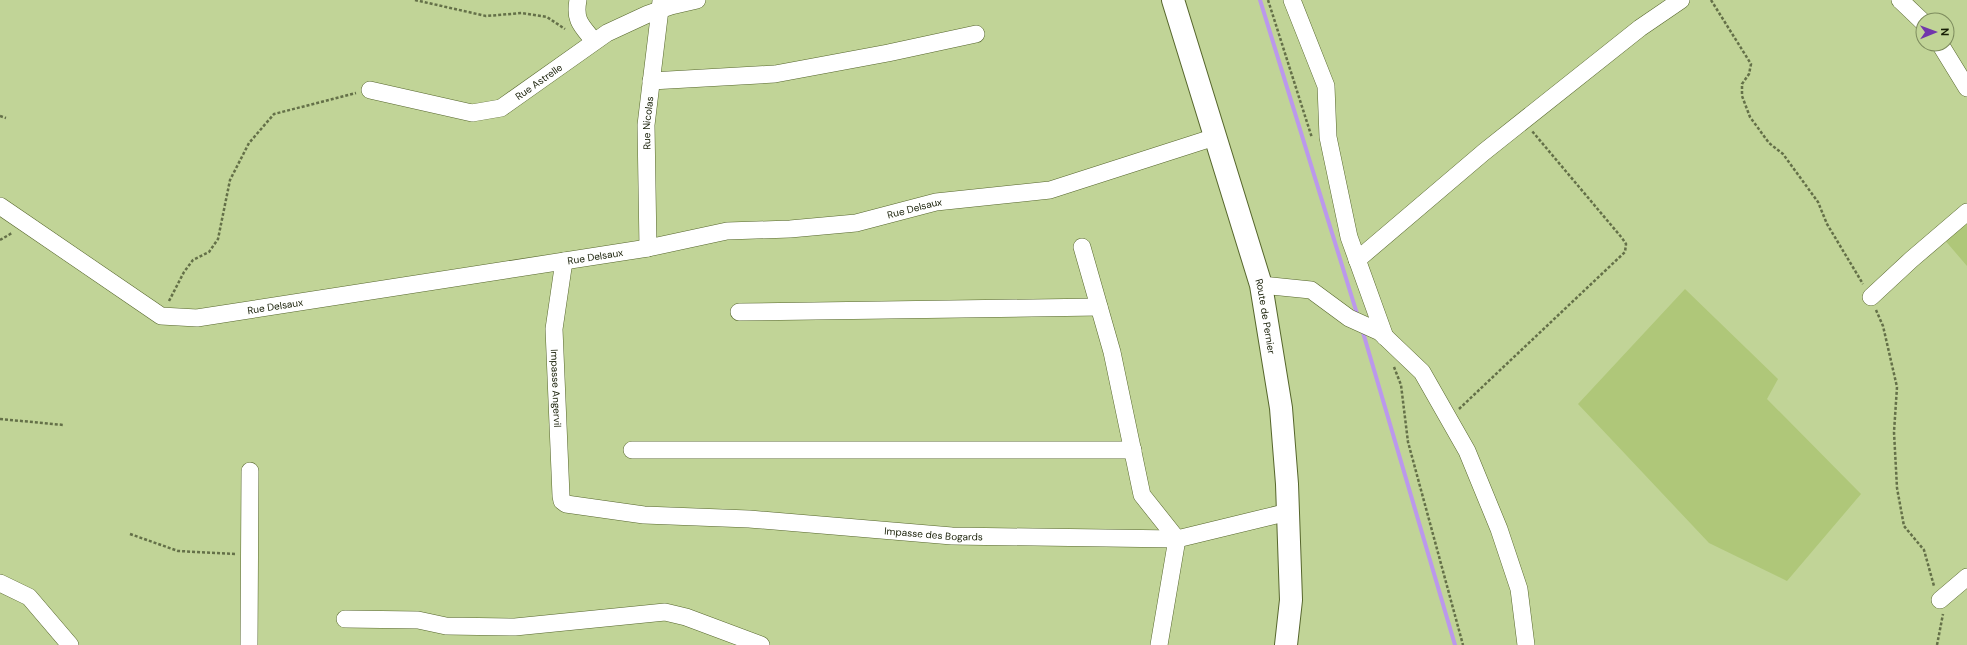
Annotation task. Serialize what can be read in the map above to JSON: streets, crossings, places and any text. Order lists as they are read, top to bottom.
{
  "streets": {
    "street": [
      "Rue Astrelle",
      "Rue Nicolas",
      "Rue Delsaux",
      "Route de Pernier",
      "Impasse Angervil",
      "Impasse des Bogards"
    ]
  },
  "crossings": [
    ["Rue Astrelle", "Rue Nicolas"],
    ["Rue Nicolas", "Rue Delsaux"],
    ["Rue Delsaux", "Route de Pernier"],
    ["Rue Delsaux", "Impasse Angervil"],
    ["Route de Pernier", "Impasse des Bogards"],
    ["Impasse Angervil", "Impasse des Bogards"]
  ],
  "north": "right"
}
